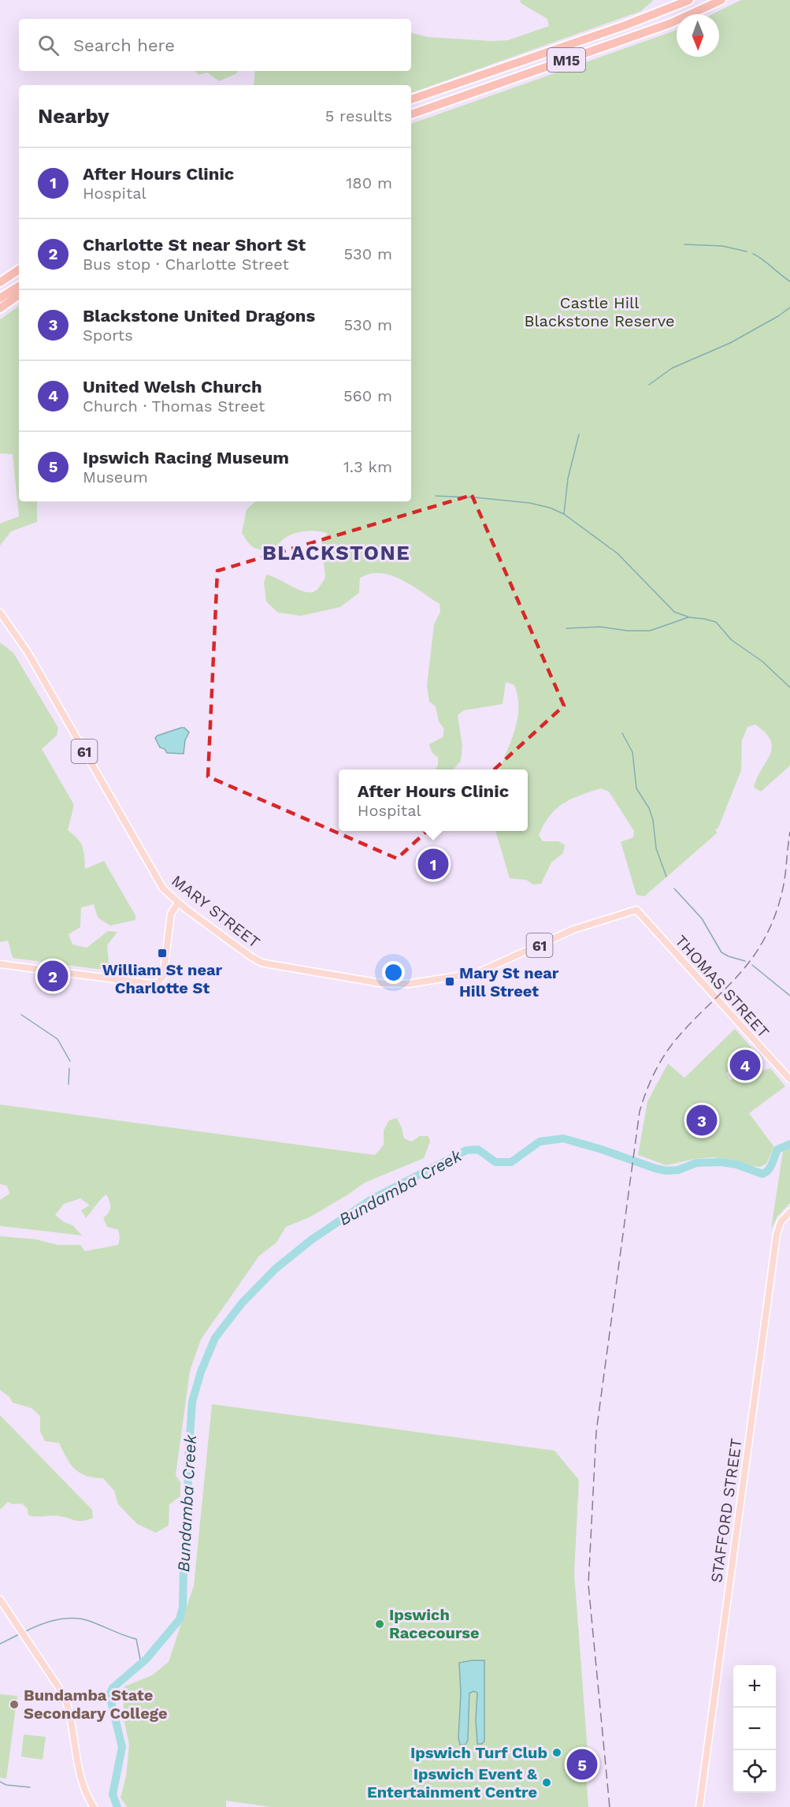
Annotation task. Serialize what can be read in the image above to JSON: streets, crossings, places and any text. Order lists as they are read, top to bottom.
{
  "streets": {
    "highway": ["M15"],
    "main road": [
      "61",
      "MARY STREET",
      "THOMAS STREET",
      "STAFFORD STREET"
    ]
  },
  "crossings": [
    ["MARY STREET", "THOMAS STREET"]
  ],
  "districts": ["BLACKSTONE"],
  "water": ["Bundamba Creek"],
  "parks": ["Castle Hill Blackstone Reserve"],
  "places": {
    "transit": ["William St near Charlotte St", "Mary St near Hill Street"],
    "other": [
      "Ipswich Racecourse",
      "Bundamba State Secondary College",
      "Ipswich Turf Club",
      "Ipswich Event & Entertainment Centre"
    ]
  },
  "north": "bottom",
  "page": {
    "search": "Search here",
    "heading": ["Nearby", "5 results"],
    "list": [
      {
        "mark": "1",
        "name": "After Hours Clinic",
        "note": "Hospital",
        "value": "180 m"
      },
      {
        "mark": "2",
        "name": "Charlotte St near Short St",
        "note": "Bus stop · Charlotte Street",
        "value": "530 m"
      },
      {
        "mark": "3",
        "name": "Blackstone United Dragons",
        "note": "Sports",
        "value": "530 m"
      },
      {
        "mark": "4",
        "name": "United Welsh Church",
        "note": "Church · Thomas Street",
        "value": "560 m"
      },
      {
        "mark": "5",
        "name": "Ipswich Racing Museum",
        "note": "Museum",
        "value": "1.3 km"
      }
    ],
    "popup": ["After Hours Clinic", "Hospital"],
    "pins": [
      "1",
      "2",
      "4",
      "3",
      "5"
    ],
    "map_buttons": ["+", "−"]
  }
}
